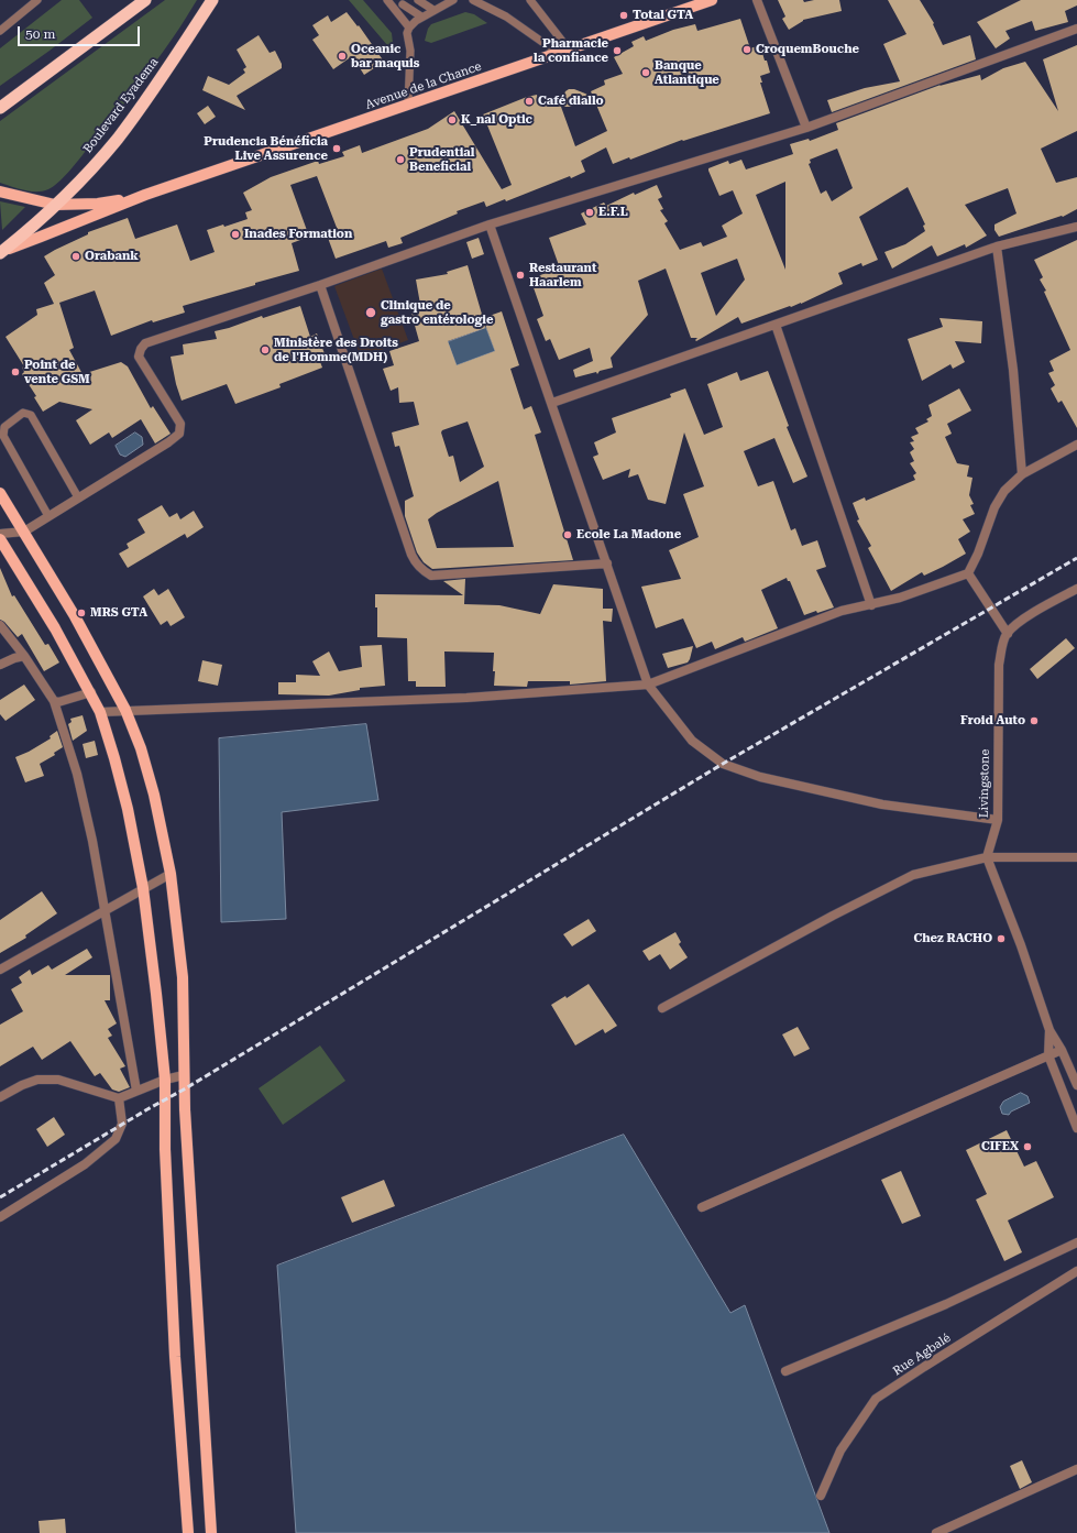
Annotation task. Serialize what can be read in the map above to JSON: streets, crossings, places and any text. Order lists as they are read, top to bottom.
{
  "streets": {
    "highway": ["Boulevard Eyadema"],
    "main road": ["Avenue de la Chance"],
    "street": ["Livingstone", "Rue Agbalé"]
  },
  "places": [
    "Total GTA",
    "CroquemBouche",
    "Pharmacie la confiance",
    "Oceanic bar maquis",
    "Banque Atlantique",
    "Café diallo",
    "K_nal Optic",
    "Prudencia Bénéficia Live Assurence",
    "Prudential Beneficial",
    "E.F.L",
    "Inades Formation",
    "Orabank",
    "Restaurant Haarlem",
    "Clinique de gastro entérologie",
    "Ministère des Droits de l'Homme(MDH)",
    "Point de vente GSM",
    "Ecole La Madone",
    "MRS GTA",
    "Froid Auto",
    "Chez RACHO",
    "CIFEX"
  ],
  "scale_bar": "50 m"
}
